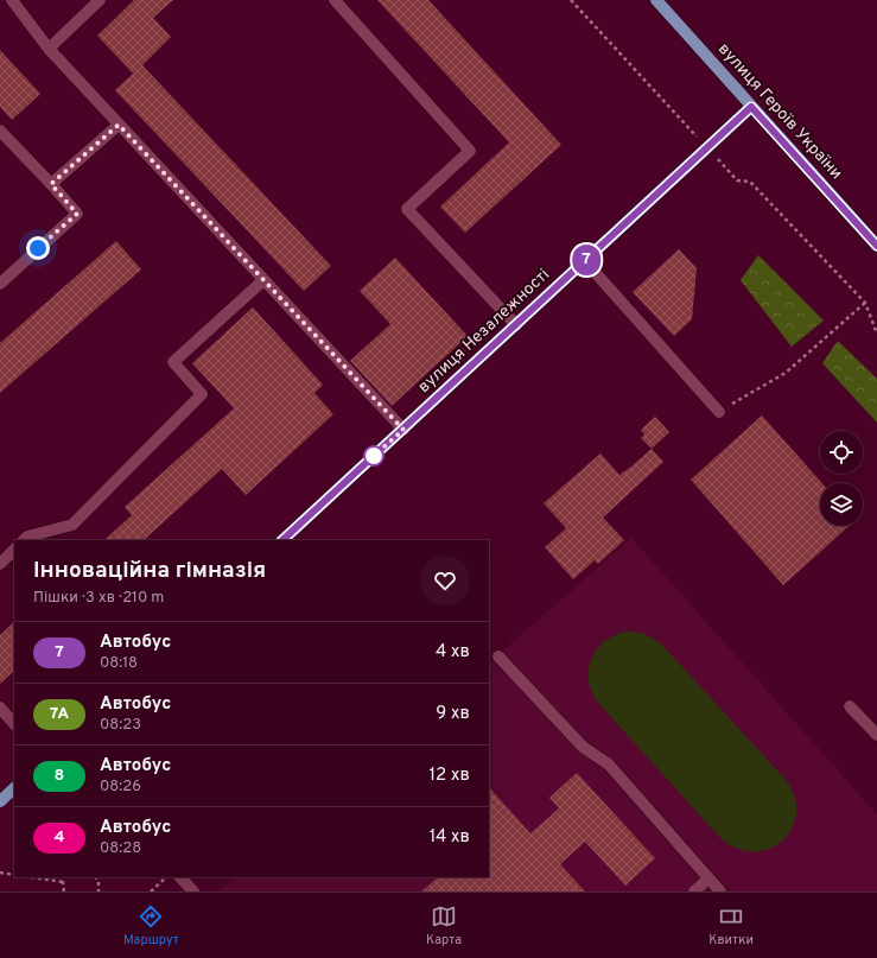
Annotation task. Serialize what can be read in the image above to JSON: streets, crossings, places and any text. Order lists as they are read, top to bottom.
{
  "streets": {
    "main road": ["вулиця Героїв України", "вулиця Незалежності"]
  },
  "crossings": [
    ["вулиця Героїв України", "вулиця Незалежності"]
  ],
  "lines": ["bus line 7"],
  "page": {
    "on_map": "7",
    "heading": ["Інноваційна гімназія", "Пішки · 3 хв · 210 m"],
    "list": [
      {
        "mark": "7",
        "name": "Автобус",
        "note": "08:18",
        "value": "4 хв"
      },
      {
        "mark": "7А",
        "name": "Автобус",
        "note": "08:23",
        "value": "9 хв"
      },
      {
        "mark": "8",
        "name": "Автобус",
        "note": "08:26",
        "value": "12 хв"
      },
      {
        "mark": "4",
        "name": "Автобус",
        "note": "08:28",
        "value": "14 хв"
      }
    ],
    "tabs": ["Маршрут", "Карта", "Квитки"]
  }
}
